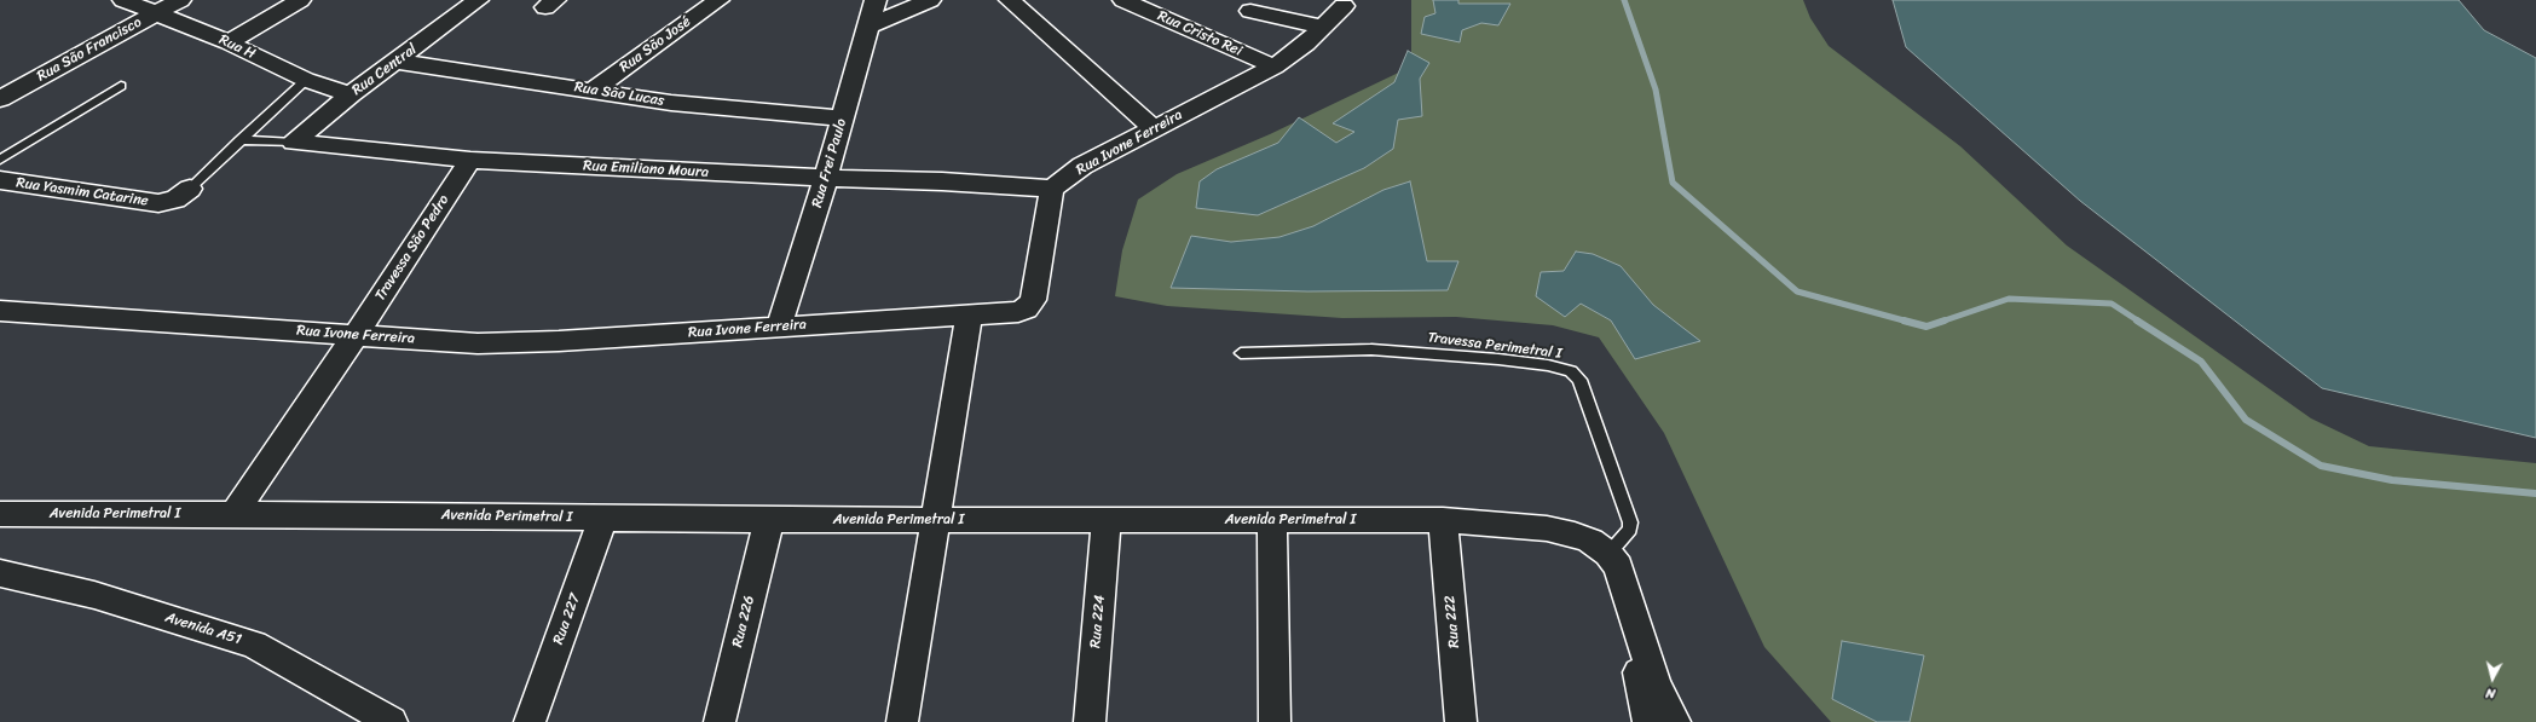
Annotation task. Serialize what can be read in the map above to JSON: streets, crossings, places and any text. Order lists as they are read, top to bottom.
{
  "streets": {
    "street": [
      "Rua Cristo Rei",
      "Rua São José",
      "Rua H",
      "Rua São Francisco",
      "Rua Central",
      "Rua São Lucas",
      "Rua Ivone Ferreira",
      "Rua Frei Paulo",
      "Rua Emiliano Moura",
      "Rua Yasmim Catarine",
      "Travessa São Pedro",
      "Avenida Perimetral I",
      "Rua 227",
      "Rua 226",
      "Rua 224",
      "Rua 222",
      "Avenida A51"
    ],
    "lane": ["Travessa Perimetral I"]
  },
  "crossings": [
    ["Rua Cristo Rei", "Rua Ivone Ferreira"],
    ["Rua São José", "Rua São Lucas"],
    ["Rua H", "Rua São Francisco"],
    ["Rua H", "Rua Central"],
    ["Rua Central", "Rua São Lucas"],
    ["Rua Central", "Rua Emiliano Moura"],
    ["Rua São Lucas", "Rua Frei Paulo"],
    ["Rua Ivone Ferreira", "Rua Frei Paulo"],
    ["Rua Ivone Ferreira", "Rua Emiliano Moura"],
    ["Rua Ivone Ferreira", "Travessa São Pedro"],
    ["Rua Frei Paulo", "Rua Emiliano Moura"],
    ["Rua Emiliano Moura", "Travessa São Pedro"],
    ["Travessa São Pedro", "Avenida Perimetral I"],
    ["Travessa Perimetral I", "Avenida Perimetral I"],
    ["Avenida Perimetral I", "Rua 227"],
    ["Avenida Perimetral I", "Rua 226"],
    ["Avenida Perimetral I", "Rua 224"],
    ["Avenida Perimetral I", "Rua 222"]
  ],
  "north": "bottom"
}
